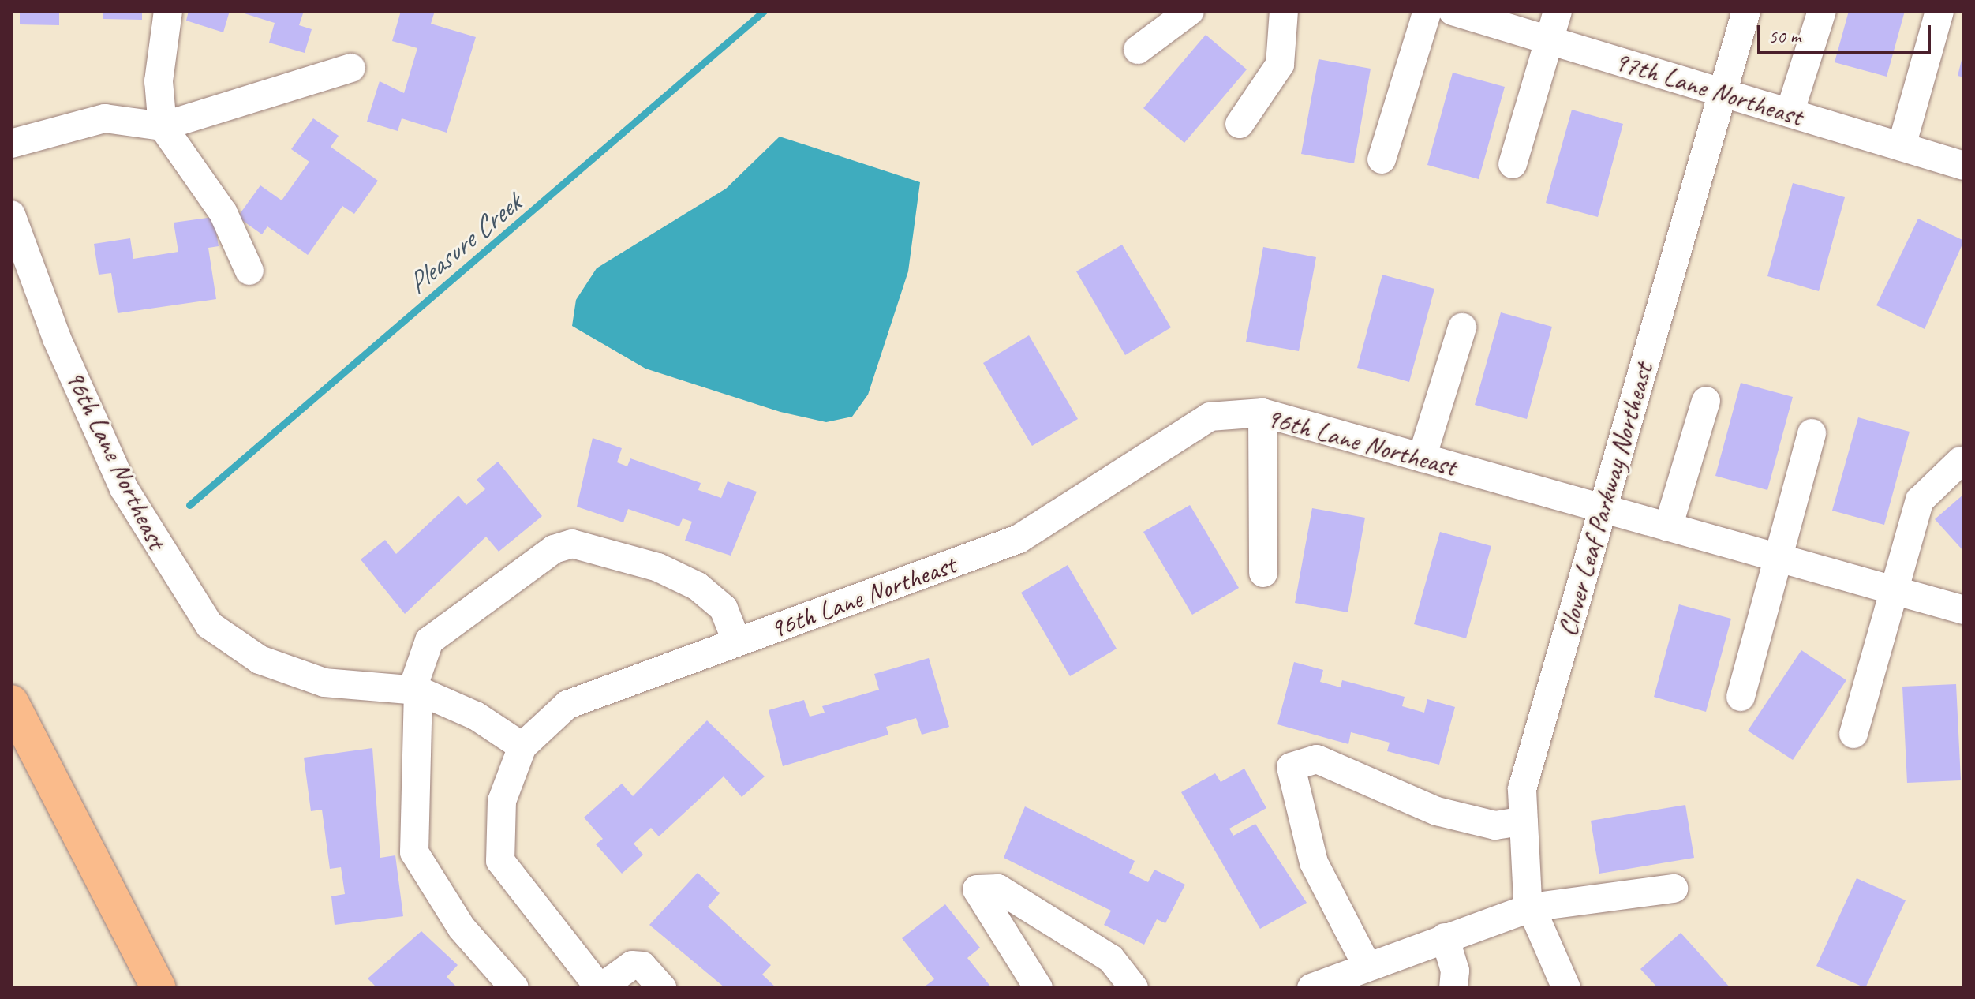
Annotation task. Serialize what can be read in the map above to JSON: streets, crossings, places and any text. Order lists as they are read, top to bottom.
{
  "streets": {
    "street": ["97th Lane Northeast", "96th Lane Northeast", "Clover Leaf Parkway Northeast"]
  },
  "crossings": [
    ["97th Lane Northeast", "Clover Leaf Parkway Northeast"],
    ["96th Lane Northeast", "Clover Leaf Parkway Northeast"]
  ],
  "water": ["Pleasure Creek"],
  "scale_bar": "50 m"
}
